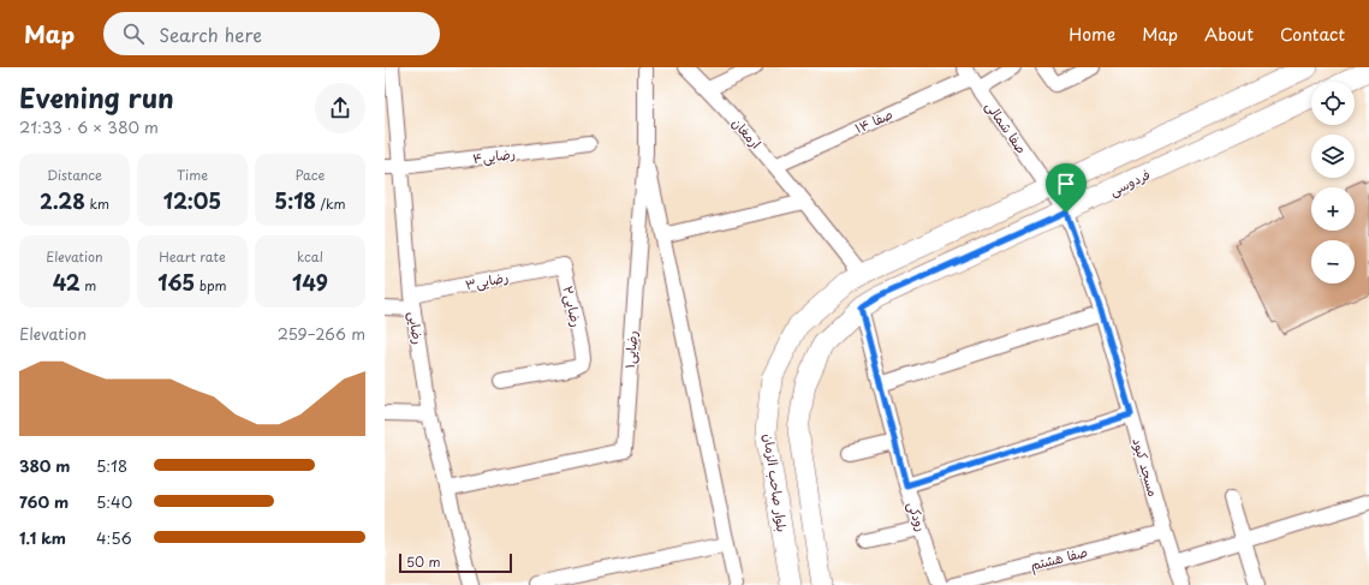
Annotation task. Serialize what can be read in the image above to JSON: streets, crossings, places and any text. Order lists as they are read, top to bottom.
{
  "streets": {
    "main road": ["فردوسی", "بلوار صاحب الزمان"],
    "street": [
      "صفا ۱۴",
      "صفا شمالی",
      "ارمغان",
      "رضایی۴",
      "رضایی۳",
      "رضایی۲",
      "رضایی",
      "رضایی۱",
      "مسجد کبود",
      "رودکی",
      "صفا هشتم"
    ]
  },
  "crossings": [
    ["صفا ۱۴", "صفا شمالی"],
    ["صفا ۱۴", "ارمغان"],
    ["صفا شمالی", "فردوسی"],
    ["صفا شمالی", "مسجد کبود"],
    ["ارمغان", "بلوار صاحب الزمان"],
    ["رضایی۴", "رضایی"],
    ["فردوسی", "مسجد کبود"],
    ["فردوسی", "رودکی"],
    ["رضایی۳", "رضایی۲"],
    ["رضایی۳", "رضایی"],
    ["رضایی", "رضایی۱"],
    ["مسجد کبود", "صفا هشتم"]
  ],
  "scale_bar": "50 m",
  "page": {
    "header": "Map",
    "search": "Search here",
    "nav": [
      "Home",
      "Map",
      "About",
      "Contact"
    ],
    "heading": ["Evening run", "21:33 · 6 × 380 m"],
    "map_buttons": ["+", "−"],
    "stats": [
      ["Distance", "2.28 km"],
      ["Time", "12:05"],
      ["Pace", "5:18 /km"],
      ["Elevation", "42 m"],
      ["Heart rate", "165 bpm"],
      ["kcal", "149"]
    ],
    "chart": ["Elevation", "259–266 m"],
    "list": [
      {
        "name": "380 m",
        "note": "5:18"
      },
      {
        "name": "760 m",
        "note": "5:40"
      },
      {
        "name": "1.1 km",
        "note": "4:56"
      }
    ],
    "scale": "50 m"
  }
}
